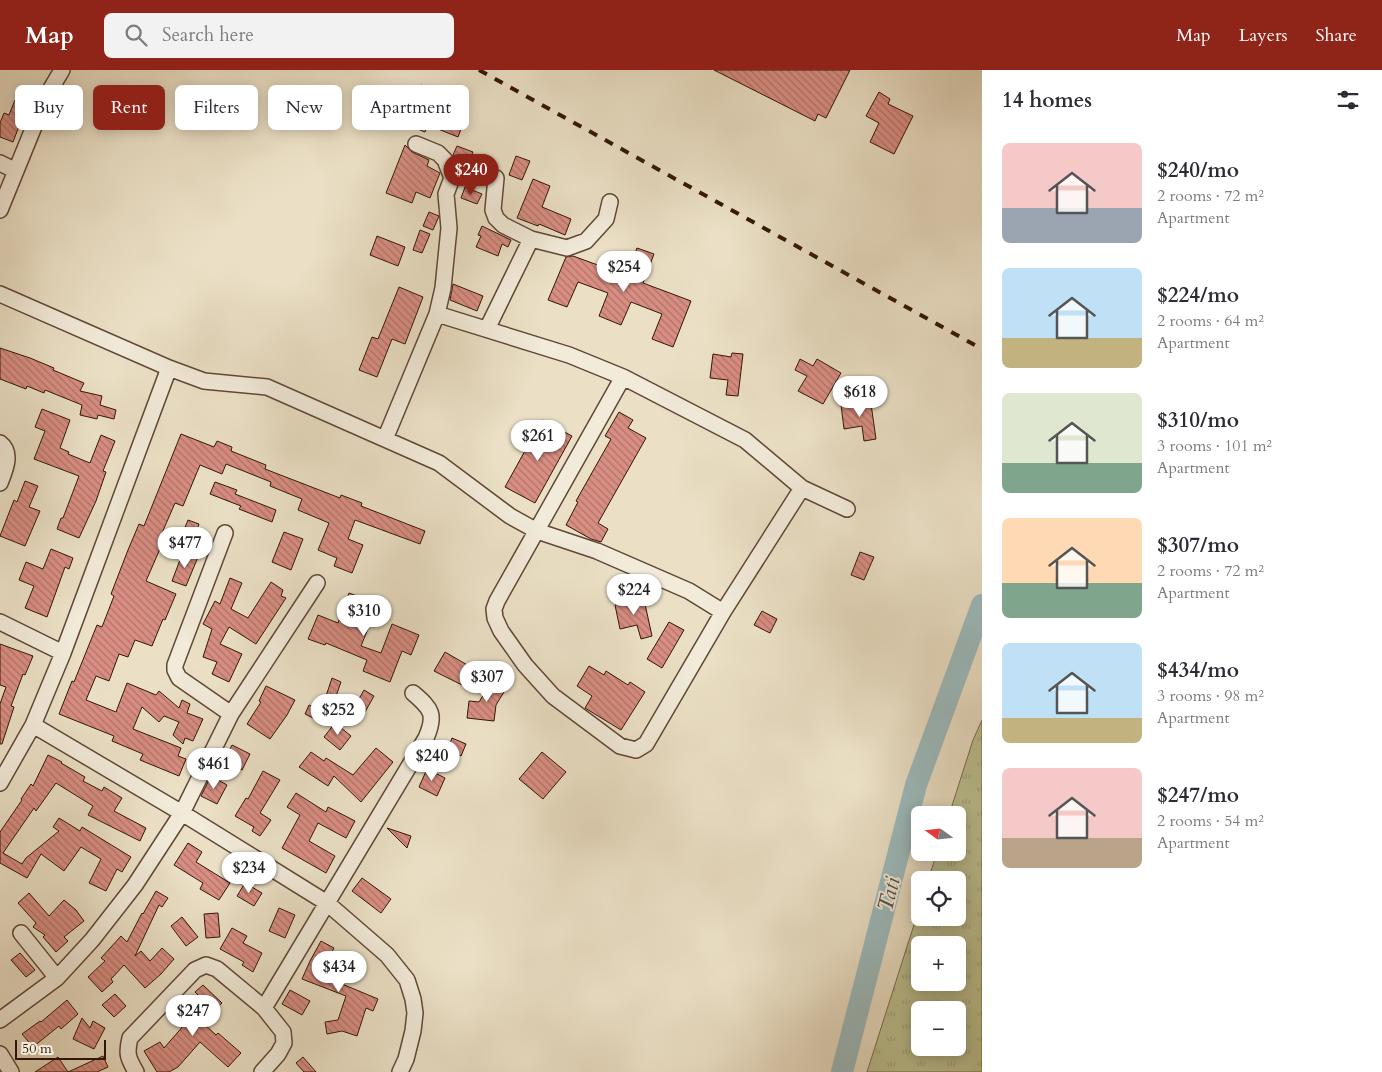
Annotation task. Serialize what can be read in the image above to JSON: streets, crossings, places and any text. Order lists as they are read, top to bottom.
{
  "water": ["Tati"],
  "scale_bar": "50 m",
  "north": "left",
  "page": {
    "header": "Map",
    "search": "Search here",
    "nav": ["Map", "Layers", "Share"],
    "heading": "14 homes",
    "chip": [
      "Buy",
      "Rent",
      "Filters",
      "New",
      "Apartment"
    ],
    "list": [
      {
        "name": "$240/mo",
        "note": "2 rooms · 72 m² · Apartment"
      },
      {
        "name": "$224/mo",
        "note": "2 rooms · 64 m² · Apartment"
      },
      {
        "name": "$310/mo",
        "note": "3 rooms · 101 m² · Apartment"
      },
      {
        "name": "$307/mo",
        "note": "2 rooms · 72 m² · Apartment"
      },
      {
        "name": "$434/mo",
        "note": "3 rooms · 98 m² · Apartment"
      },
      {
        "name": "$247/mo",
        "note": "2 rooms · 54 m² · Apartment"
      }
    ],
    "price": [
      "$240",
      "$254",
      "$618",
      "$261",
      "$477",
      "$224",
      "$310",
      "$307",
      "$252",
      "$240",
      "$461",
      "$234",
      "$434",
      "$247"
    ],
    "map_buttons": ["+", "−"],
    "scale": "50 m"
  }
}
